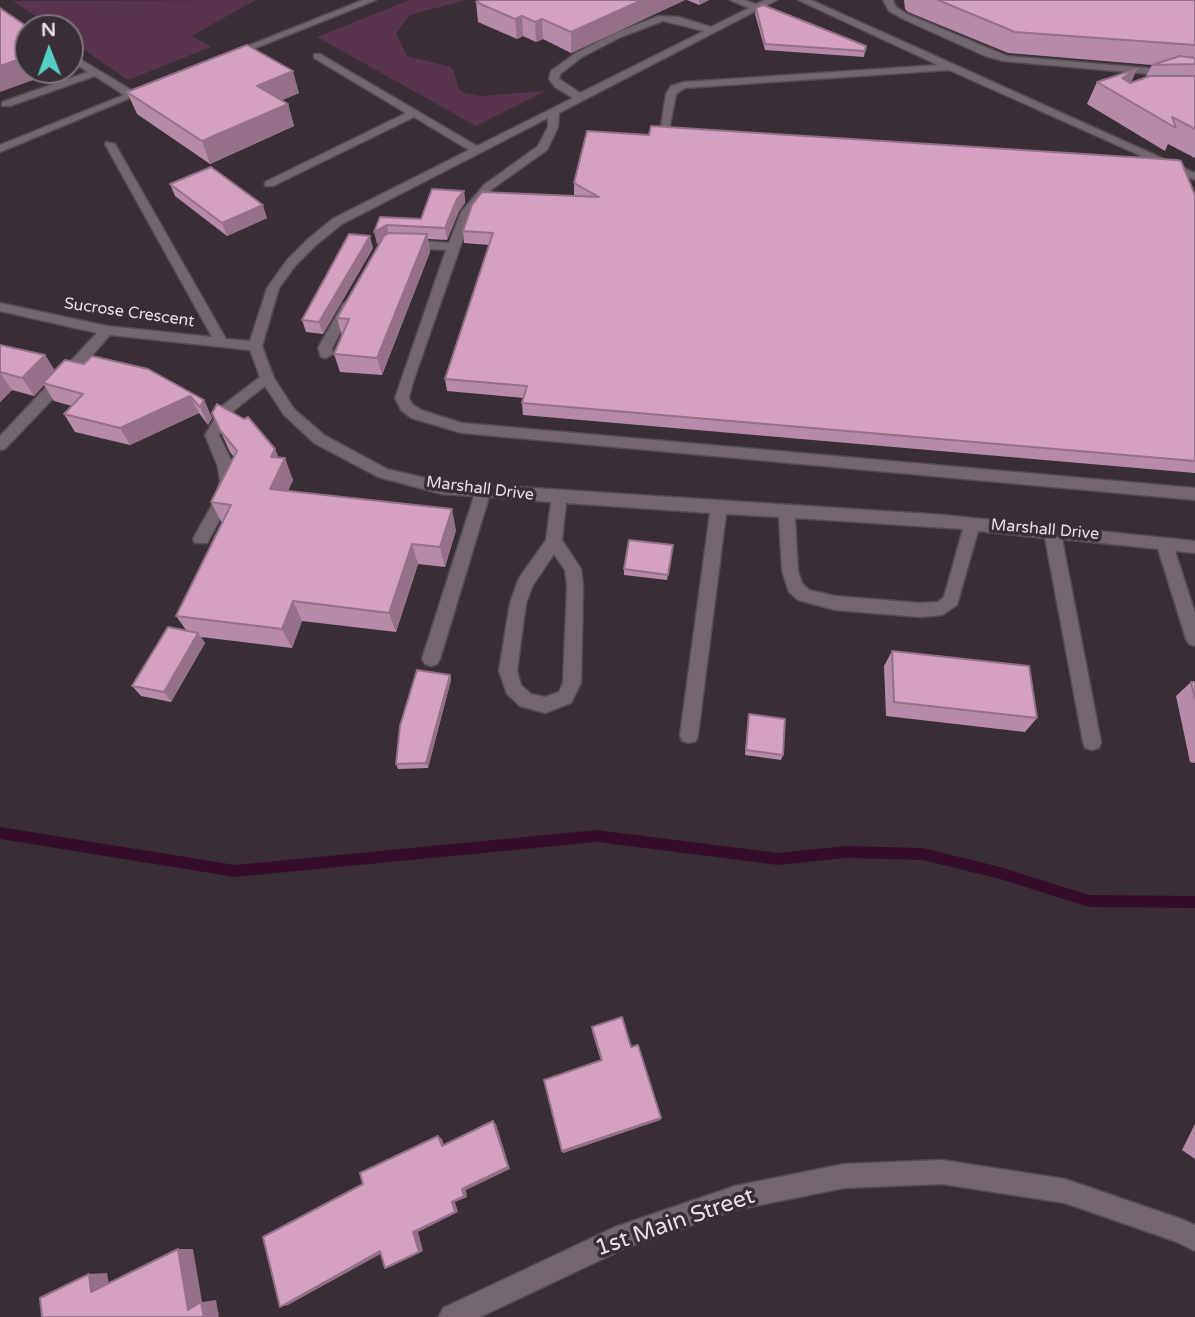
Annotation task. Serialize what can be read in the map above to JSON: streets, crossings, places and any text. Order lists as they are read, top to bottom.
{
  "streets": {
    "street": ["Sucrose Crescent", "Marshall Drive", "1st Main Street"]
  },
  "crossings": [
    ["Sucrose Crescent", "Marshall Drive"]
  ],
  "north": "top"
}
